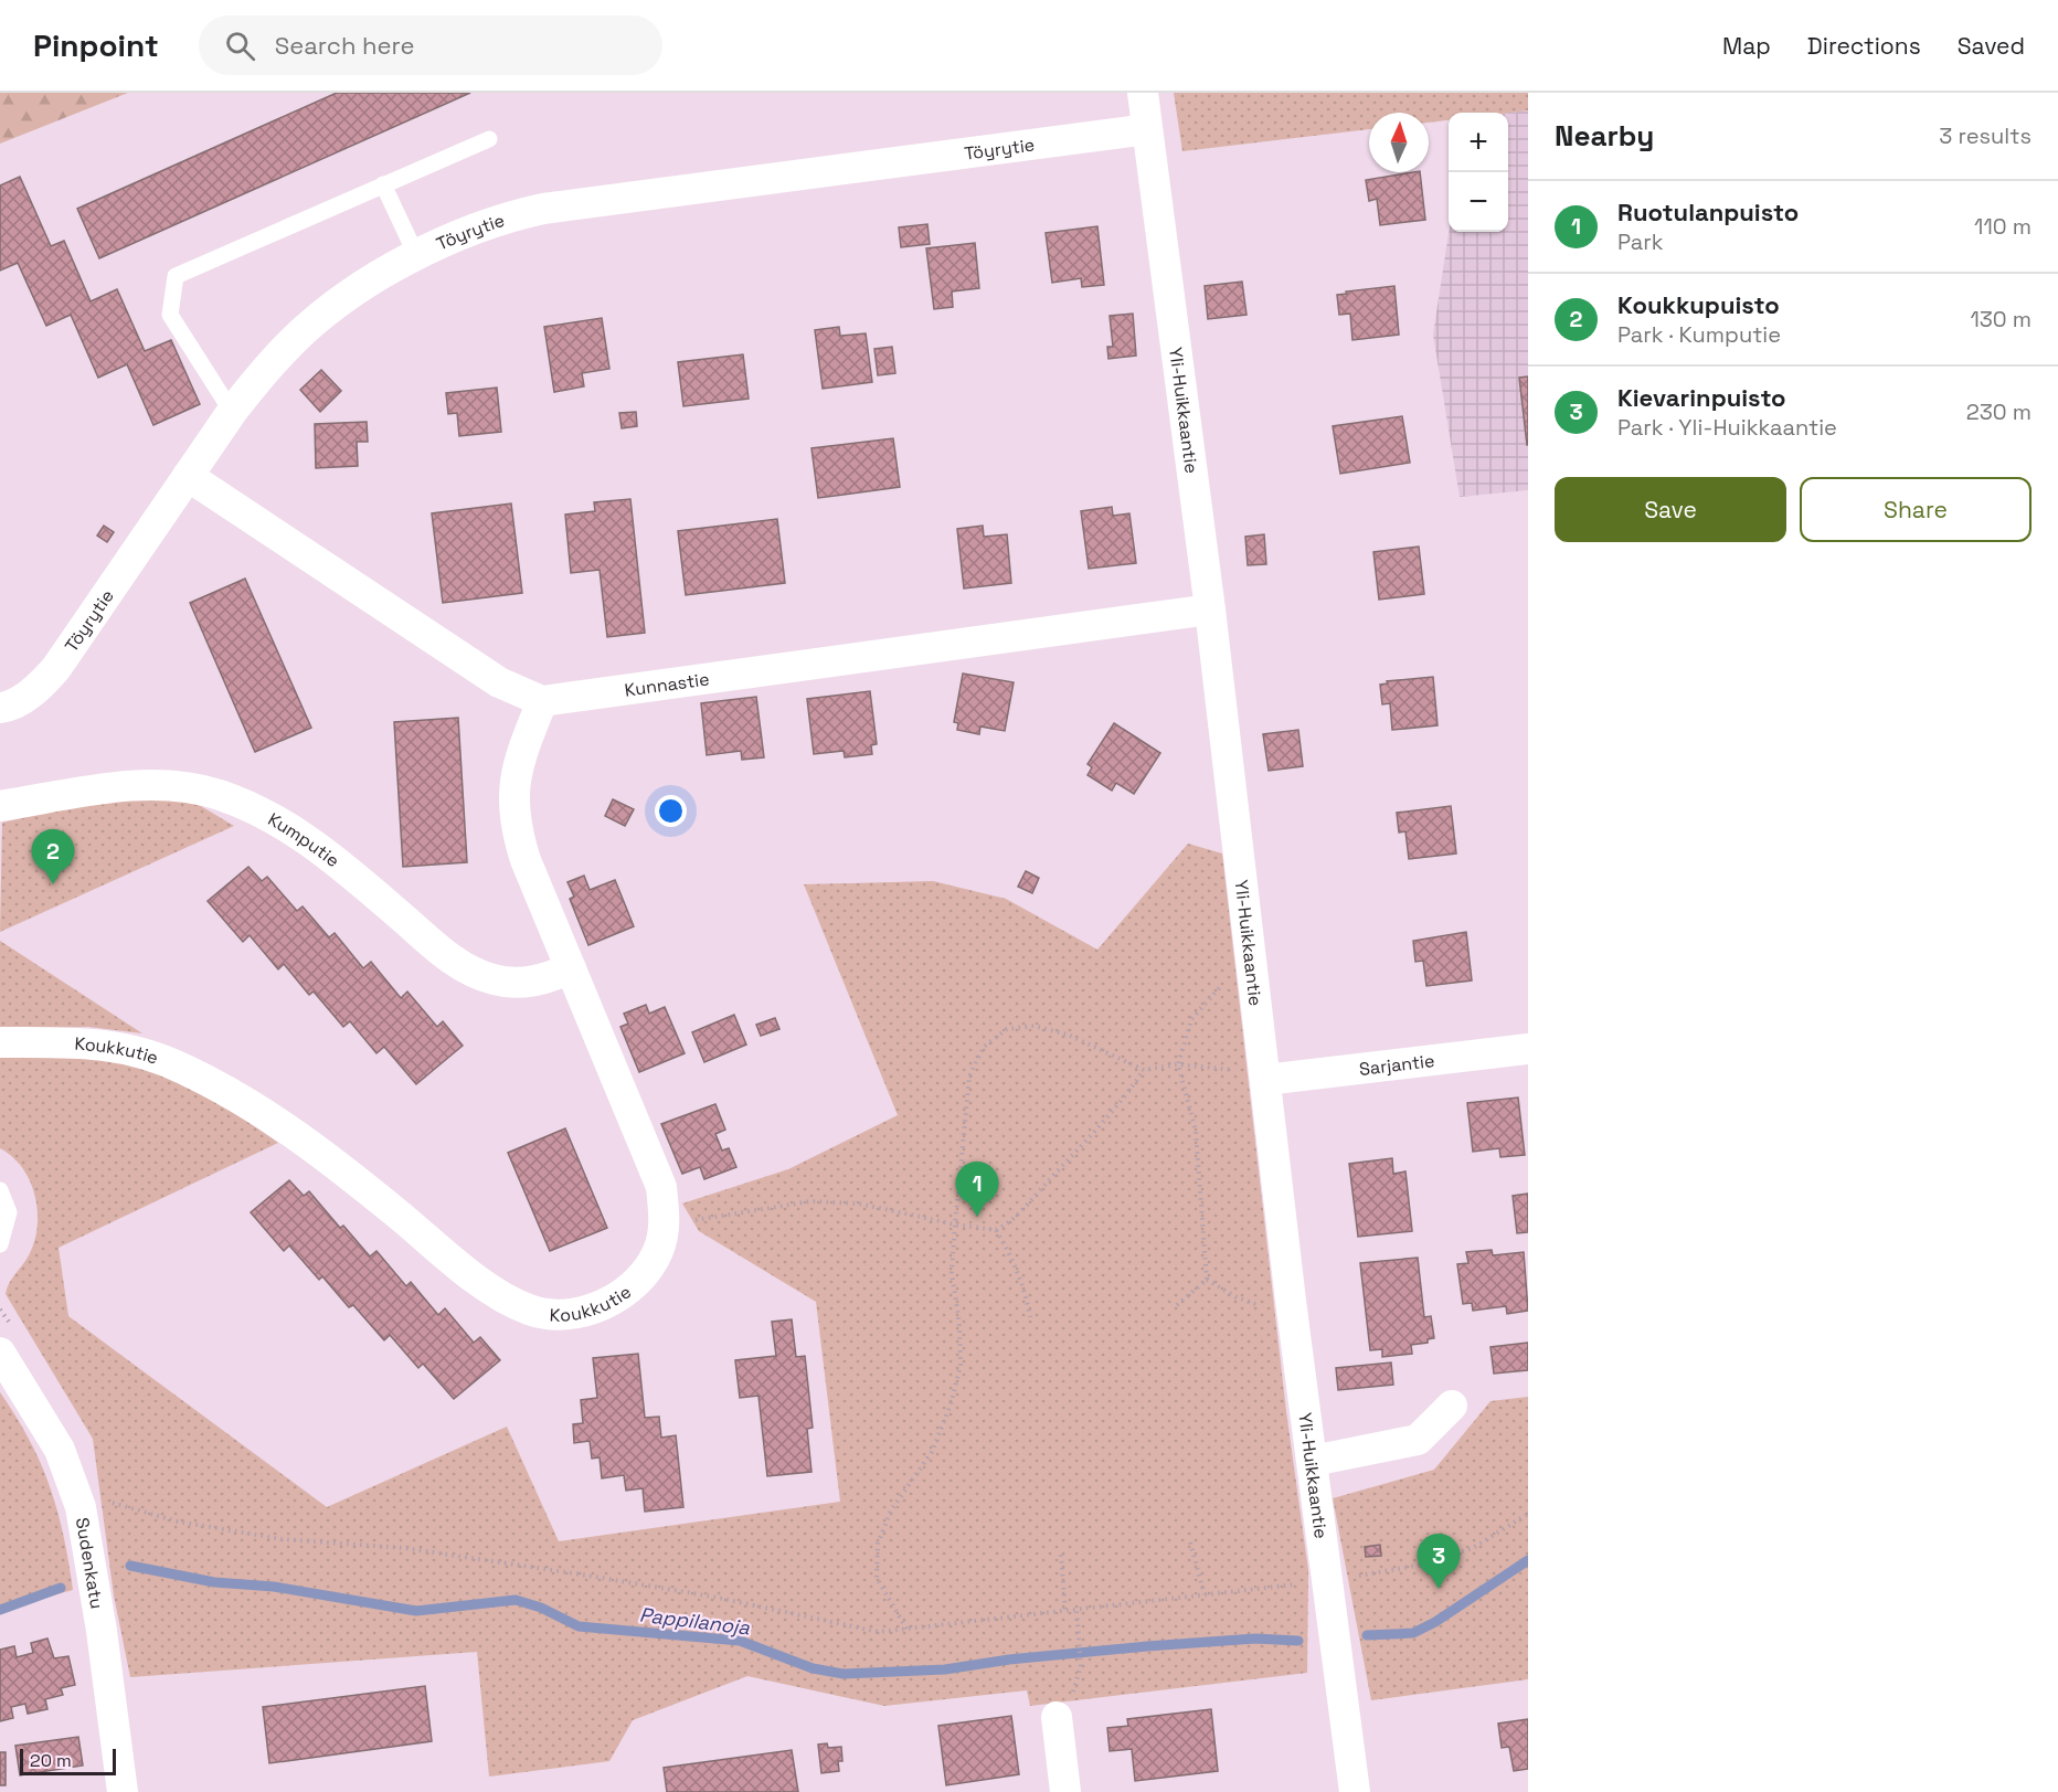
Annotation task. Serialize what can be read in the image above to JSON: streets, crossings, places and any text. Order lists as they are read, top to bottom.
{
  "streets": {
    "street": [
      "Töyrytie",
      "Yli-Huikkaantie",
      "Kunnastie",
      "Kumputie",
      "Koukkutie",
      "Sarjantie",
      "Sudenkatu"
    ]
  },
  "crossings": [
    ["Töyrytie", "Yli-Huikkaantie"],
    ["Yli-Huikkaantie", "Kunnastie"],
    ["Yli-Huikkaantie", "Sarjantie"],
    ["Kunnastie", "Koukkutie"],
    ["Kumputie", "Koukkutie"]
  ],
  "water": ["Pappilanoja"],
  "scale_bar": "20 m",
  "north": "top",
  "page": {
    "header": "Pinpoint",
    "search": "Search here",
    "nav": ["Map", "Directions", "Saved"],
    "heading": ["Nearby", "3 results"],
    "map_buttons": ["+", "−"],
    "list": [
      {
        "mark": "1",
        "name": "Ruotulanpuisto",
        "note": "Park",
        "value": "110 m"
      },
      {
        "mark": "2",
        "name": "Koukkupuisto",
        "note": "Park · Kumputie",
        "value": "130 m"
      },
      {
        "mark": "3",
        "name": "Kievarinpuisto",
        "note": "Park · Yli-Huikkaantie",
        "value": "230 m"
      }
    ],
    "buttons": ["Save", "Share"],
    "pins": ["2", "1", "3"],
    "scale": "20 m"
  }
}
